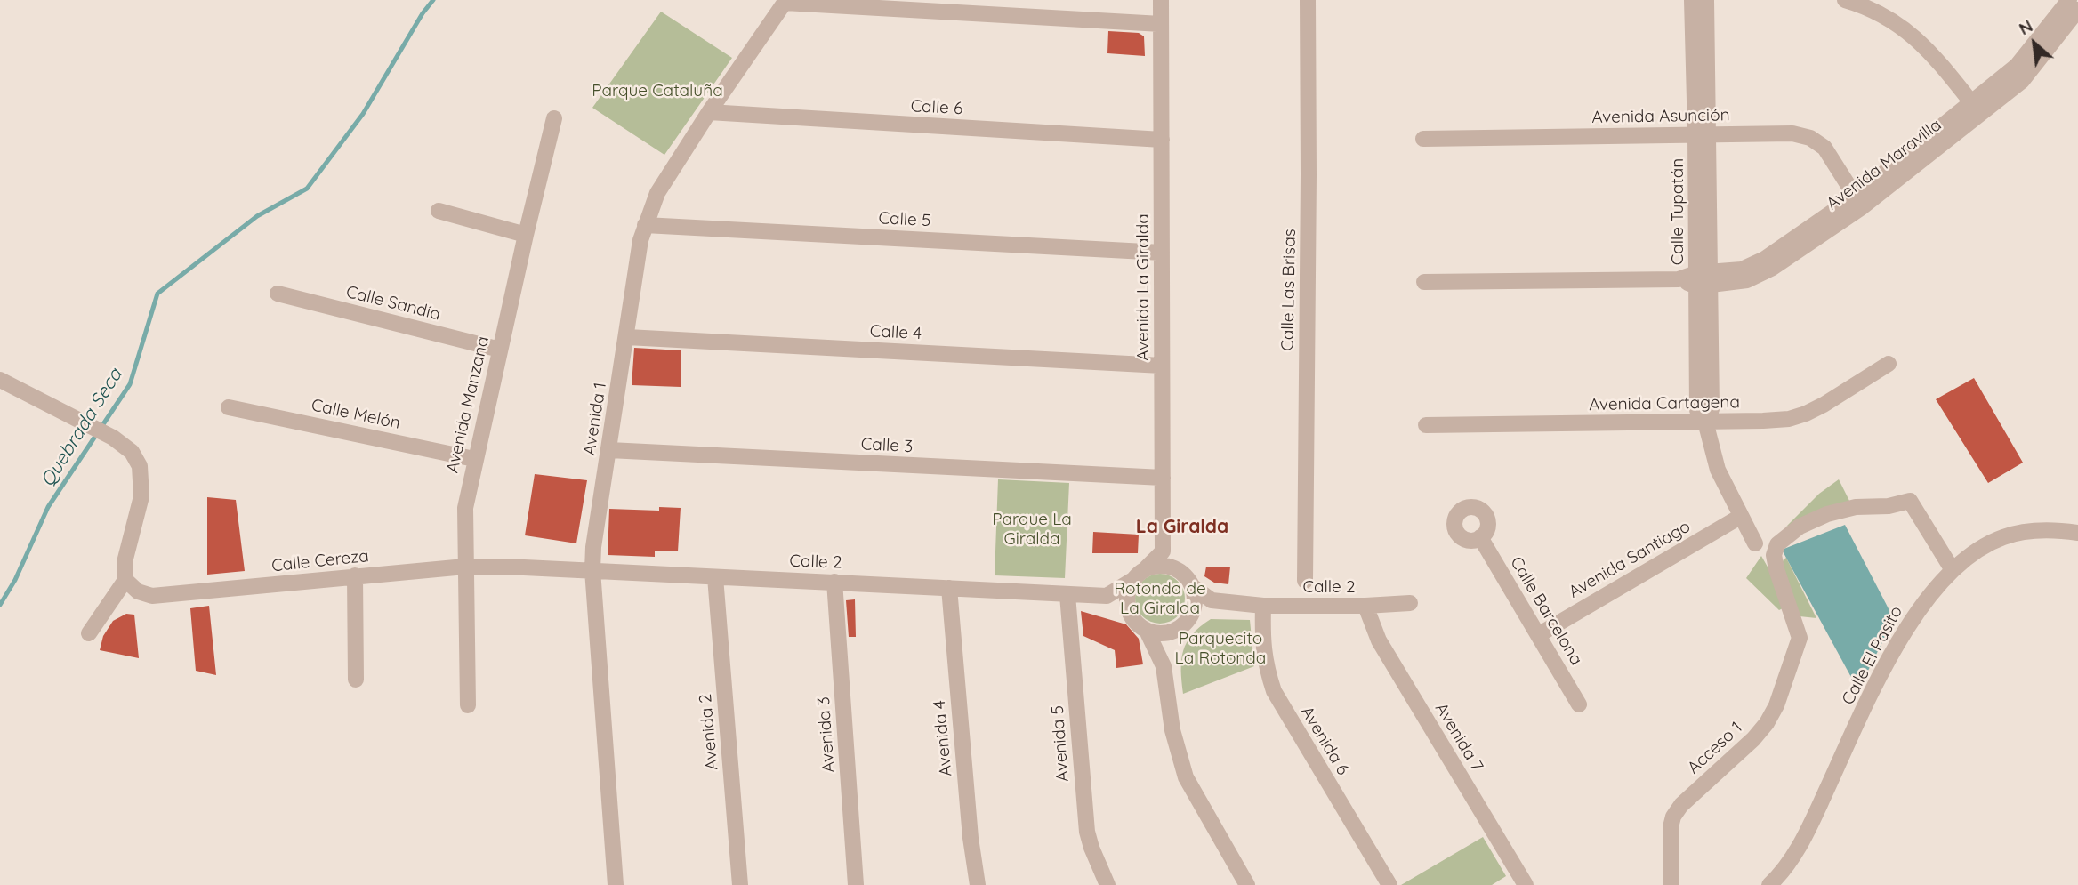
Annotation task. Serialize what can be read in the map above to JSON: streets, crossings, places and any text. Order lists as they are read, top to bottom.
{
  "streets": {
    "street": [
      "Calle 6",
      "Avenida Asunción",
      "Avenida Maravilla",
      "Calle Tupatán",
      "Calle 5",
      "Avenida La Giralda",
      "Calle Las Brisas",
      "Calle Sandía",
      "Calle 4",
      "Avenida Cartagena",
      "Avenida Manzana",
      "Calle Melón",
      "Avenida 1",
      "Calle 3",
      "Avenida Santiago",
      "Calle Cereza",
      "Calle 2",
      "Calle Barcelona",
      "Calle El Pasito",
      "Avenida 2",
      "Avenida 3",
      "Avenida 7",
      "Avenida 4",
      "Avenida 6",
      "Avenida 5",
      "Acceso 1"
    ]
  },
  "crossings": [
    ["Calle 6", "Avenida La Giralda"],
    ["Calle 6", "Avenida 1"],
    ["Avenida Asunción", "Avenida Maravilla"],
    ["Avenida Asunción", "Calle Tupatán"],
    ["Avenida Maravilla", "Calle Tupatán"],
    ["Calle Tupatán", "Avenida Cartagena"],
    ["Calle Tupatán", "Avenida Santiago"],
    ["Calle 5", "Avenida La Giralda"],
    ["Calle 5", "Avenida 1"],
    ["Avenida La Giralda", "Calle 4"],
    ["Avenida La Giralda", "Calle 3"],
    ["Calle Sandía", "Avenida Manzana"],
    ["Calle 4", "Avenida 1"],
    ["Avenida Manzana", "Calle Melón"],
    ["Avenida Manzana", "Calle Cereza"],
    ["Avenida 1", "Calle 3"],
    ["Avenida 1", "Calle 2"],
    ["Avenida Santiago", "Calle Barcelona"],
    ["Calle Cereza", "Calle 2"],
    ["Calle 2", "Avenida 2"],
    ["Calle 2", "Avenida 3"],
    ["Calle 2", "Avenida 7"],
    ["Calle 2", "Avenida 4"],
    ["Calle 2", "Avenida 6"],
    ["Calle 2", "Avenida 5"],
    ["Calle El Pasito", "Acceso 1"]
  ],
  "districts": ["La Giralda"],
  "water": ["Quebrada Seca"],
  "parks": [
    "Parque Cataluña",
    "Parque La Giralda",
    "Rotonda de La Giralda",
    "Parquecito La Rotonda"
  ],
  "north": "top left"
}
